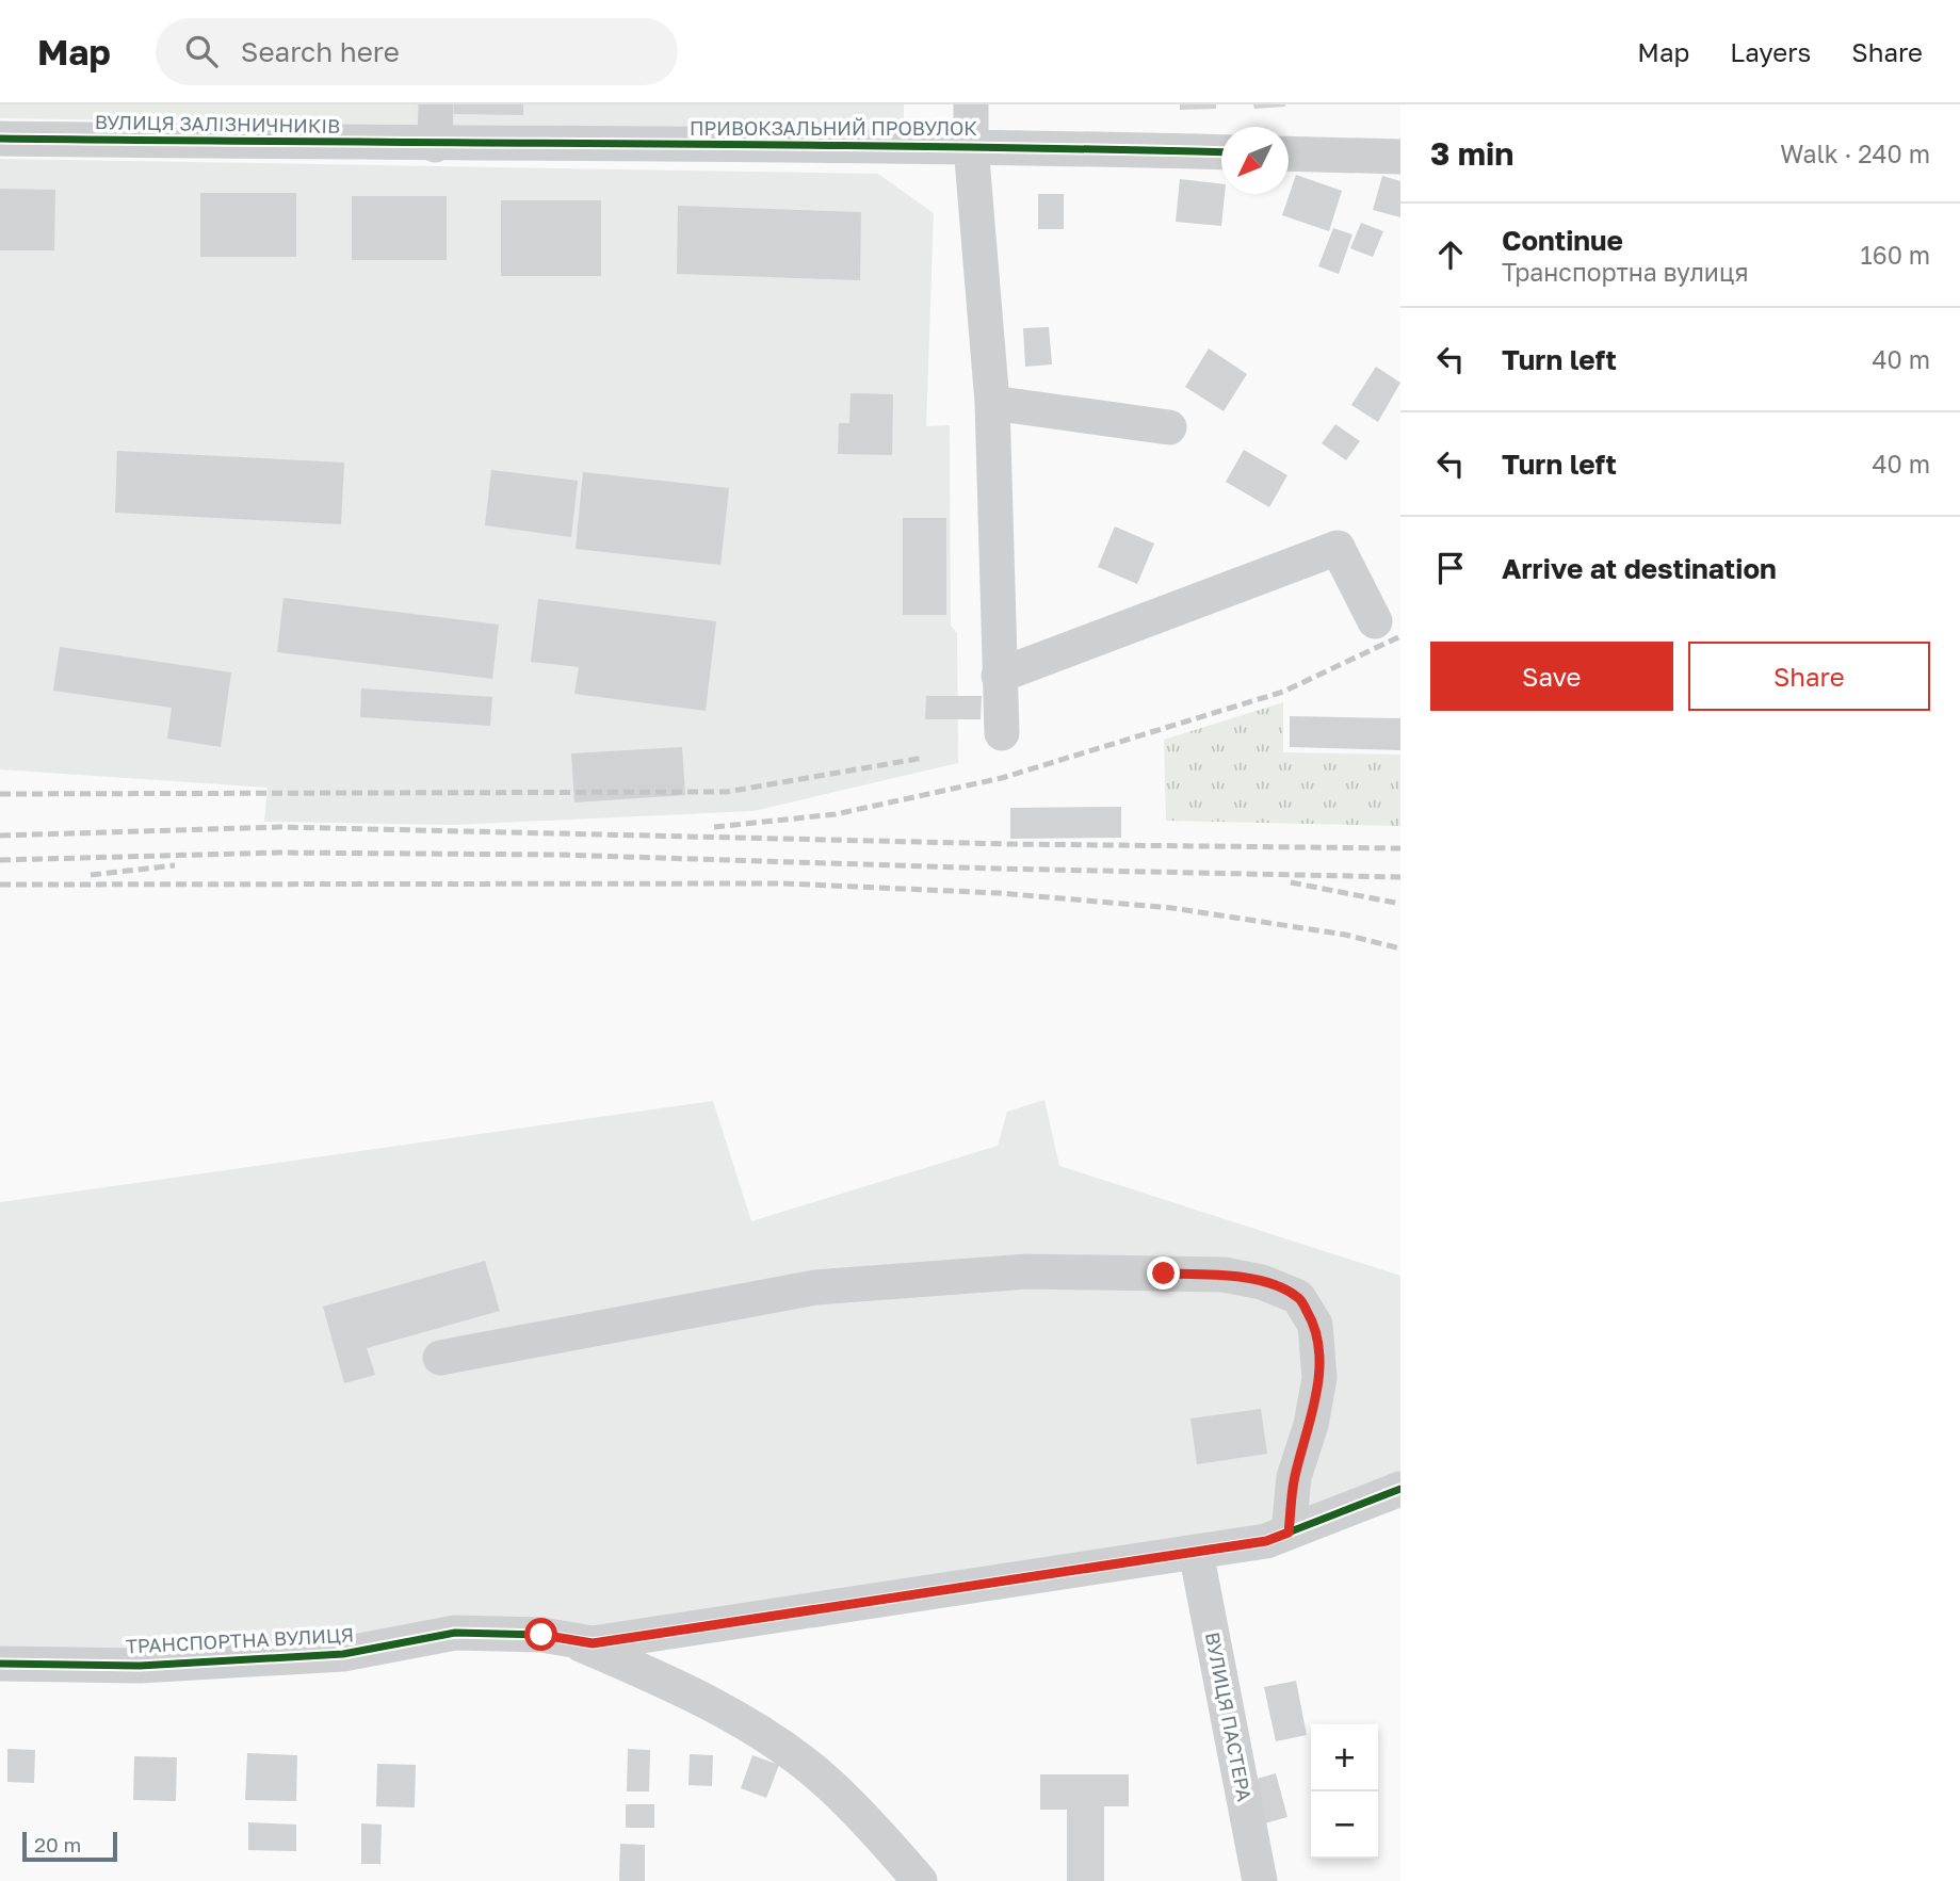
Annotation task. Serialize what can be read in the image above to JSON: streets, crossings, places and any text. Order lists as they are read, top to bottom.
{
  "streets": {
    "street": [
      "ВУЛИЦЯ ЗАЛІЗНИЧНИКІВ",
      "ПРИВОКЗАЛЬНИЙ ПРОВУЛОК",
      "ТРАНСПОРТНА ВУЛИЦЯ",
      "ВУЛИЦЯ ПАСТЕРА"
    ]
  },
  "crossings": [
    ["ВУЛИЦЯ ЗАЛІЗНИЧНИКІВ", "ПРИВОКЗАЛЬНИЙ ПРОВУЛОК"],
    ["ТРАНСПОРТНА ВУЛИЦЯ", "ВУЛИЦЯ ПАСТЕРА"]
  ],
  "scale_bar": "20 m",
  "north": "bottom left",
  "page": {
    "header": "Map",
    "search": "Search here",
    "nav": ["Map", "Layers", "Share"],
    "heading": ["3 min", "Walk · 240 m"],
    "list": [
      ["Continue", "Транспортна вулиця", "160 m"],
      ["Turn left", "40 m"],
      ["Turn left", "40 m"],
      "Arrive at destination"
    ],
    "buttons": ["Save", "Share"],
    "map_buttons": ["+", "−"],
    "scale": "20 m"
  }
}
